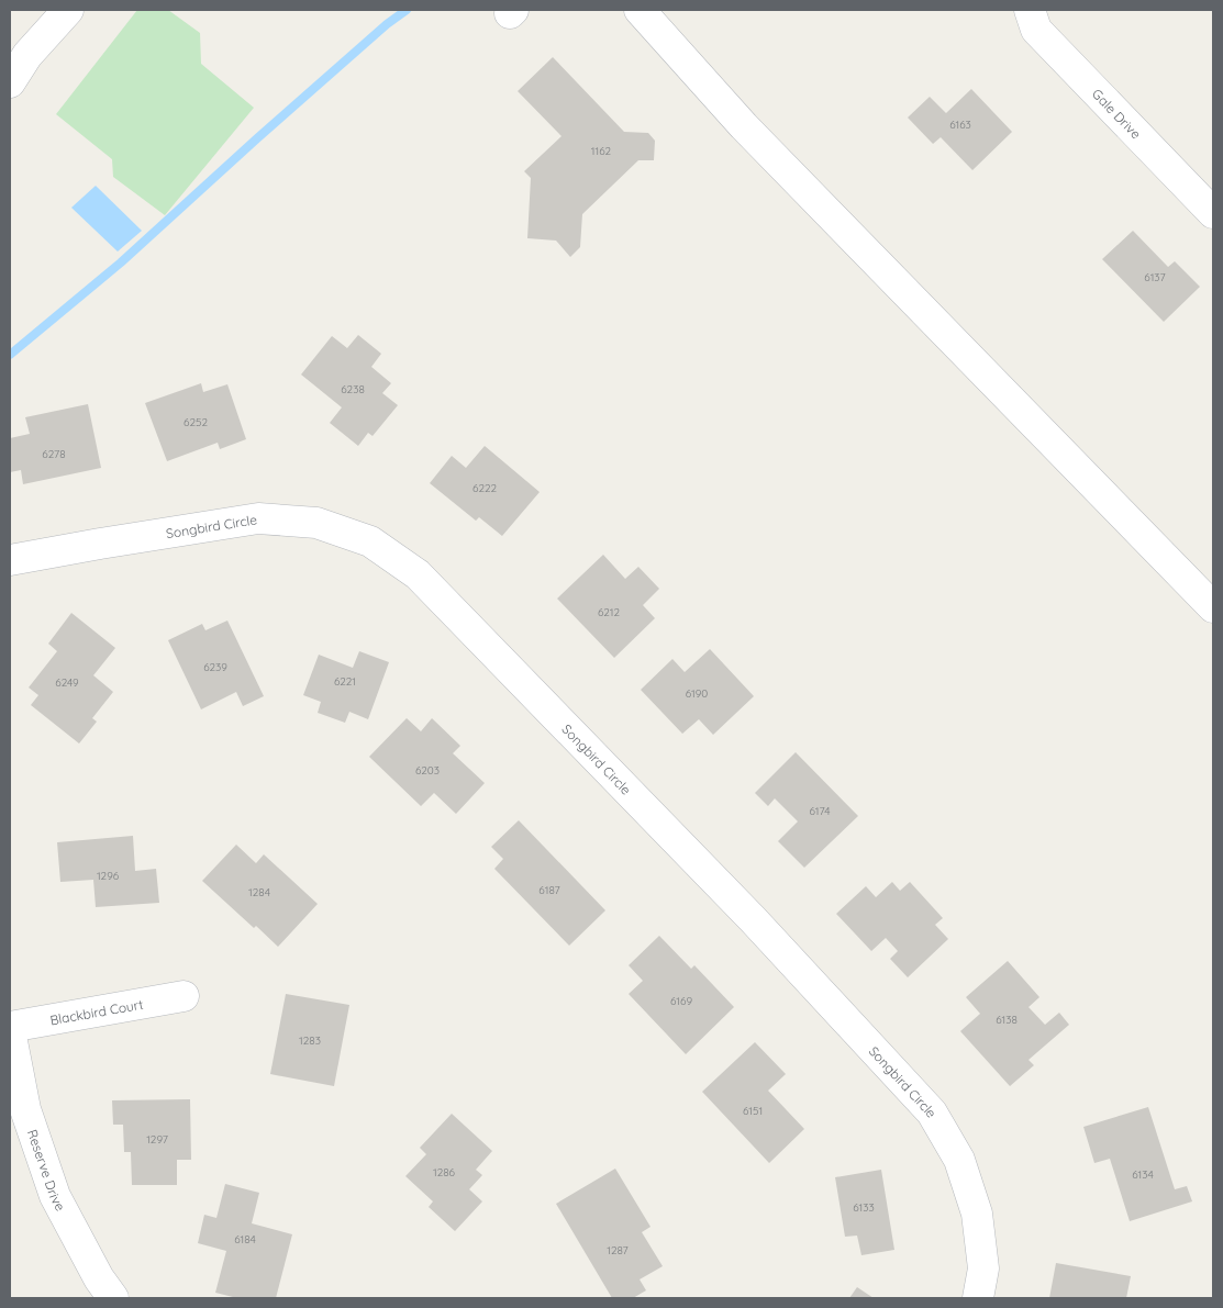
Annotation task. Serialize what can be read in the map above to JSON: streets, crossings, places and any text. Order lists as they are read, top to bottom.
{
  "streets": {
    "street": [
      "Gale Drive",
      "Songbird Circle",
      "Blackbird Court",
      "Reserve Drive"
    ]
  },
  "crossings": [
    ["Blackbird Court", "Reserve Drive"]
  ],
  "house_numbers": [
    "6163",
    "1162",
    "6137",
    "6238",
    "6252",
    "6278",
    "6222",
    "6212",
    "6239",
    "6221",
    "6249",
    "6190",
    "6203",
    "6174",
    "1296",
    "6187",
    "1284",
    "6169",
    "6138",
    "1283",
    "6151",
    "1297",
    "1286",
    "6134",
    "6133",
    "6184",
    "1287"
  ]
}
